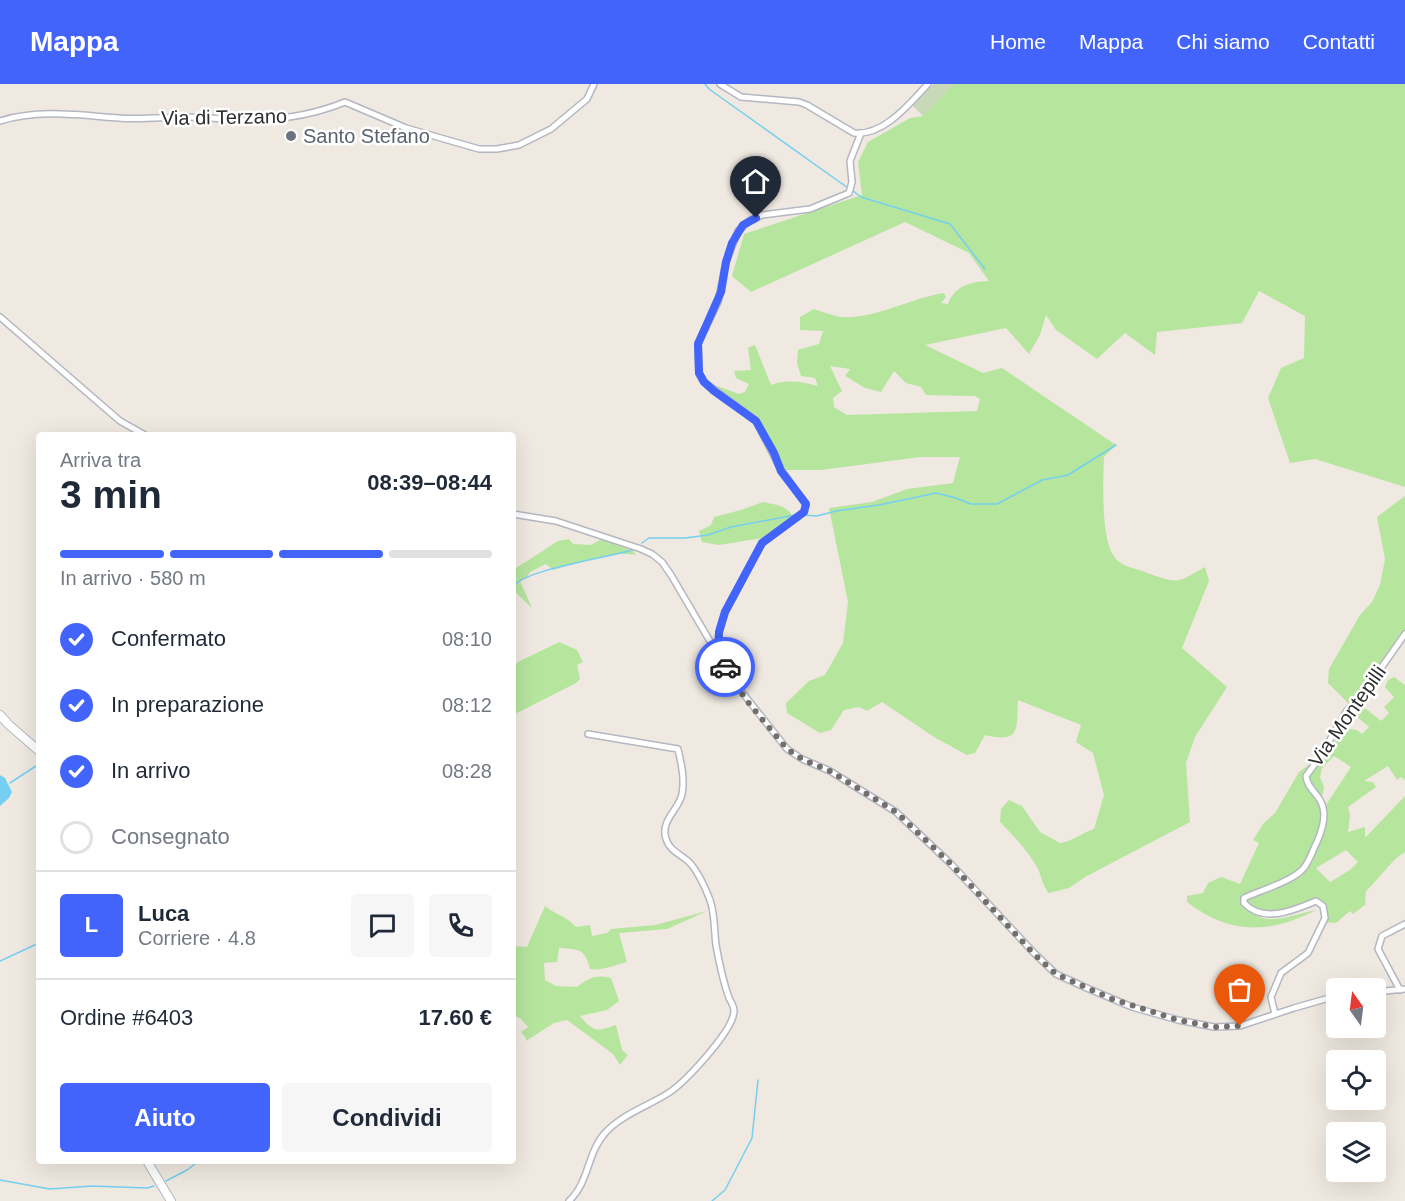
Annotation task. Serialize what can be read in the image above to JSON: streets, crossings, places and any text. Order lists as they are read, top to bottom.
{
  "streets": {
    "street": ["Via di Terzano", "Via Montepilli"]
  },
  "places": ["Santo Stefano"],
  "north": "top",
  "page": {
    "header": "Mappa",
    "nav": [
      "Home",
      "Mappa",
      "Chi siamo",
      "Contatti"
    ],
    "heading": ["3 min", "Arriva tra", "08:39–08:44"],
    "panel": [
      "Luca",
      "Corriere · 4.8",
      "Ordine #6403",
      "17.60 €"
    ],
    "bar": "In arrivo · 580 m",
    "list": [
      ["Confermato", "08:10"],
      ["In preparazione", "08:12"],
      ["In arrivo", "08:28"],
      "Consegnato"
    ],
    "round": "L",
    "buttons": ["Aiuto", "Condividi"]
  }
}
